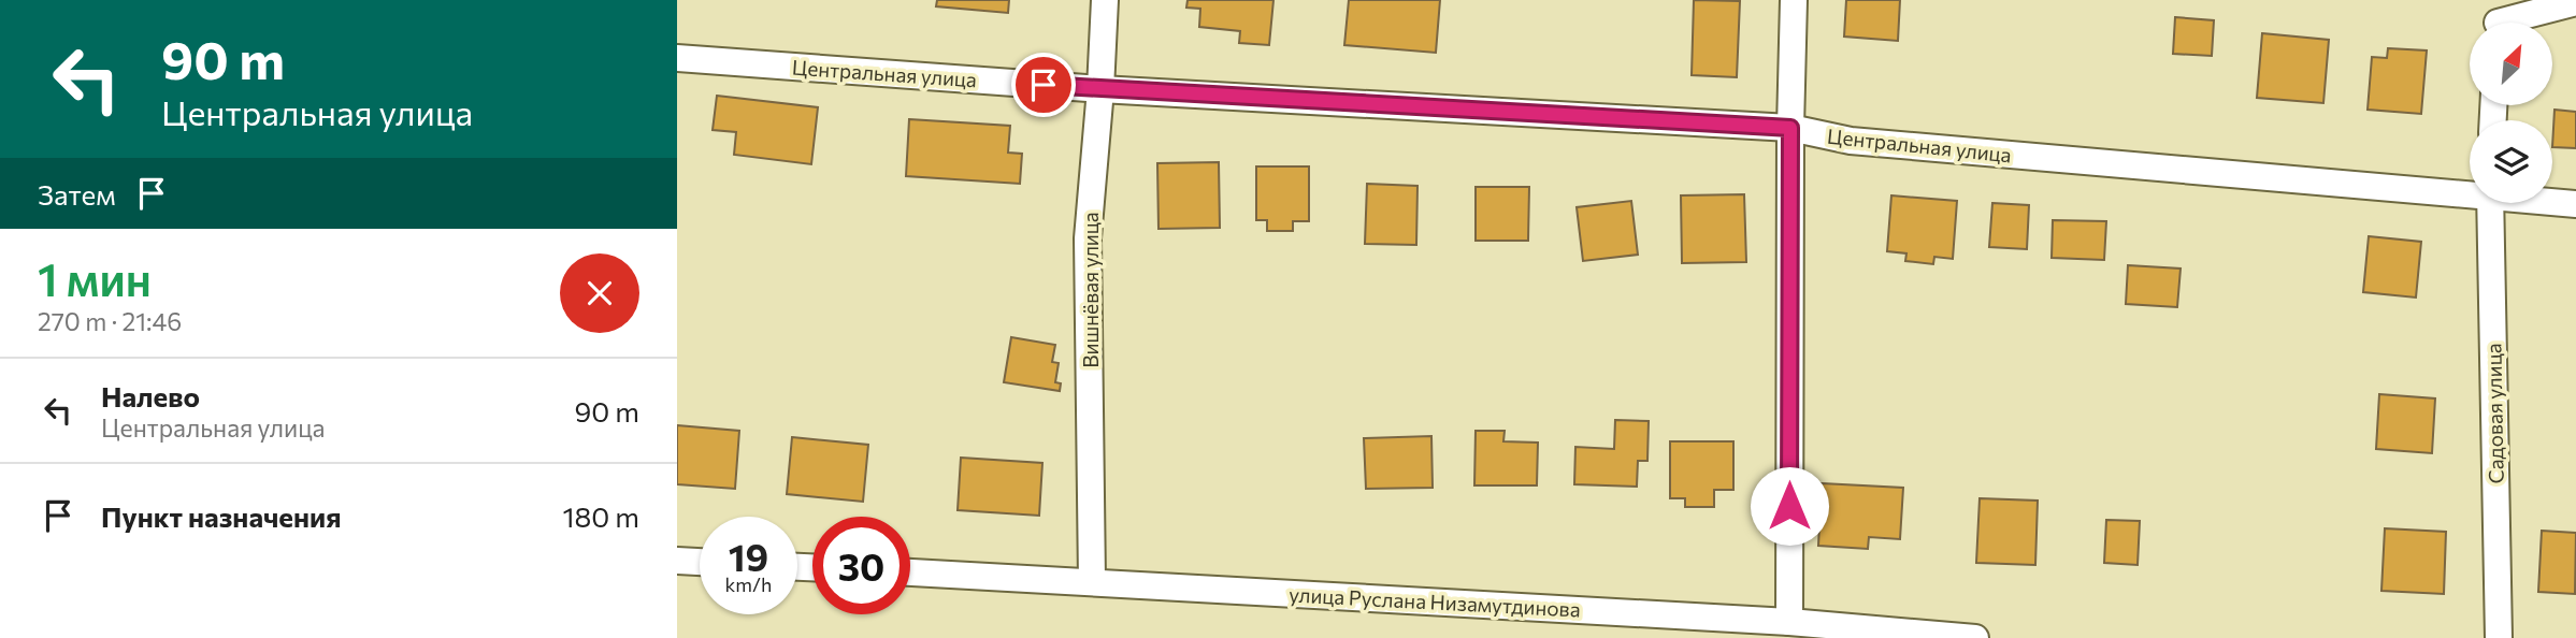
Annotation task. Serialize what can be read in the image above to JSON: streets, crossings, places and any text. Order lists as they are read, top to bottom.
{
  "streets": {
    "street": [
      "Центральная улица",
      "Вишнёвая улица",
      "Садовая улица",
      "улица Руслана Низамутдинова"
    ]
  },
  "crossings": [
    ["Центральная улица", "Вишнёвая улица"],
    ["Вишнёвая улица", "улица Руслана Низамутдинова"]
  ],
  "north": "top right",
  "page": {
    "turn": ["90 m", "Центральная улица"],
    "then": "Затем",
    "heading": ["1 мин", "270 m · 21:46"],
    "list": [
      {
        "name": "Налево",
        "note": "Центральная улица",
        "value": "90 m"
      },
      {
        "name": "Пункт назначения",
        "value": "180 m"
      }
    ],
    "speed": "19 km/h",
    "limit": "30"
  }
}
